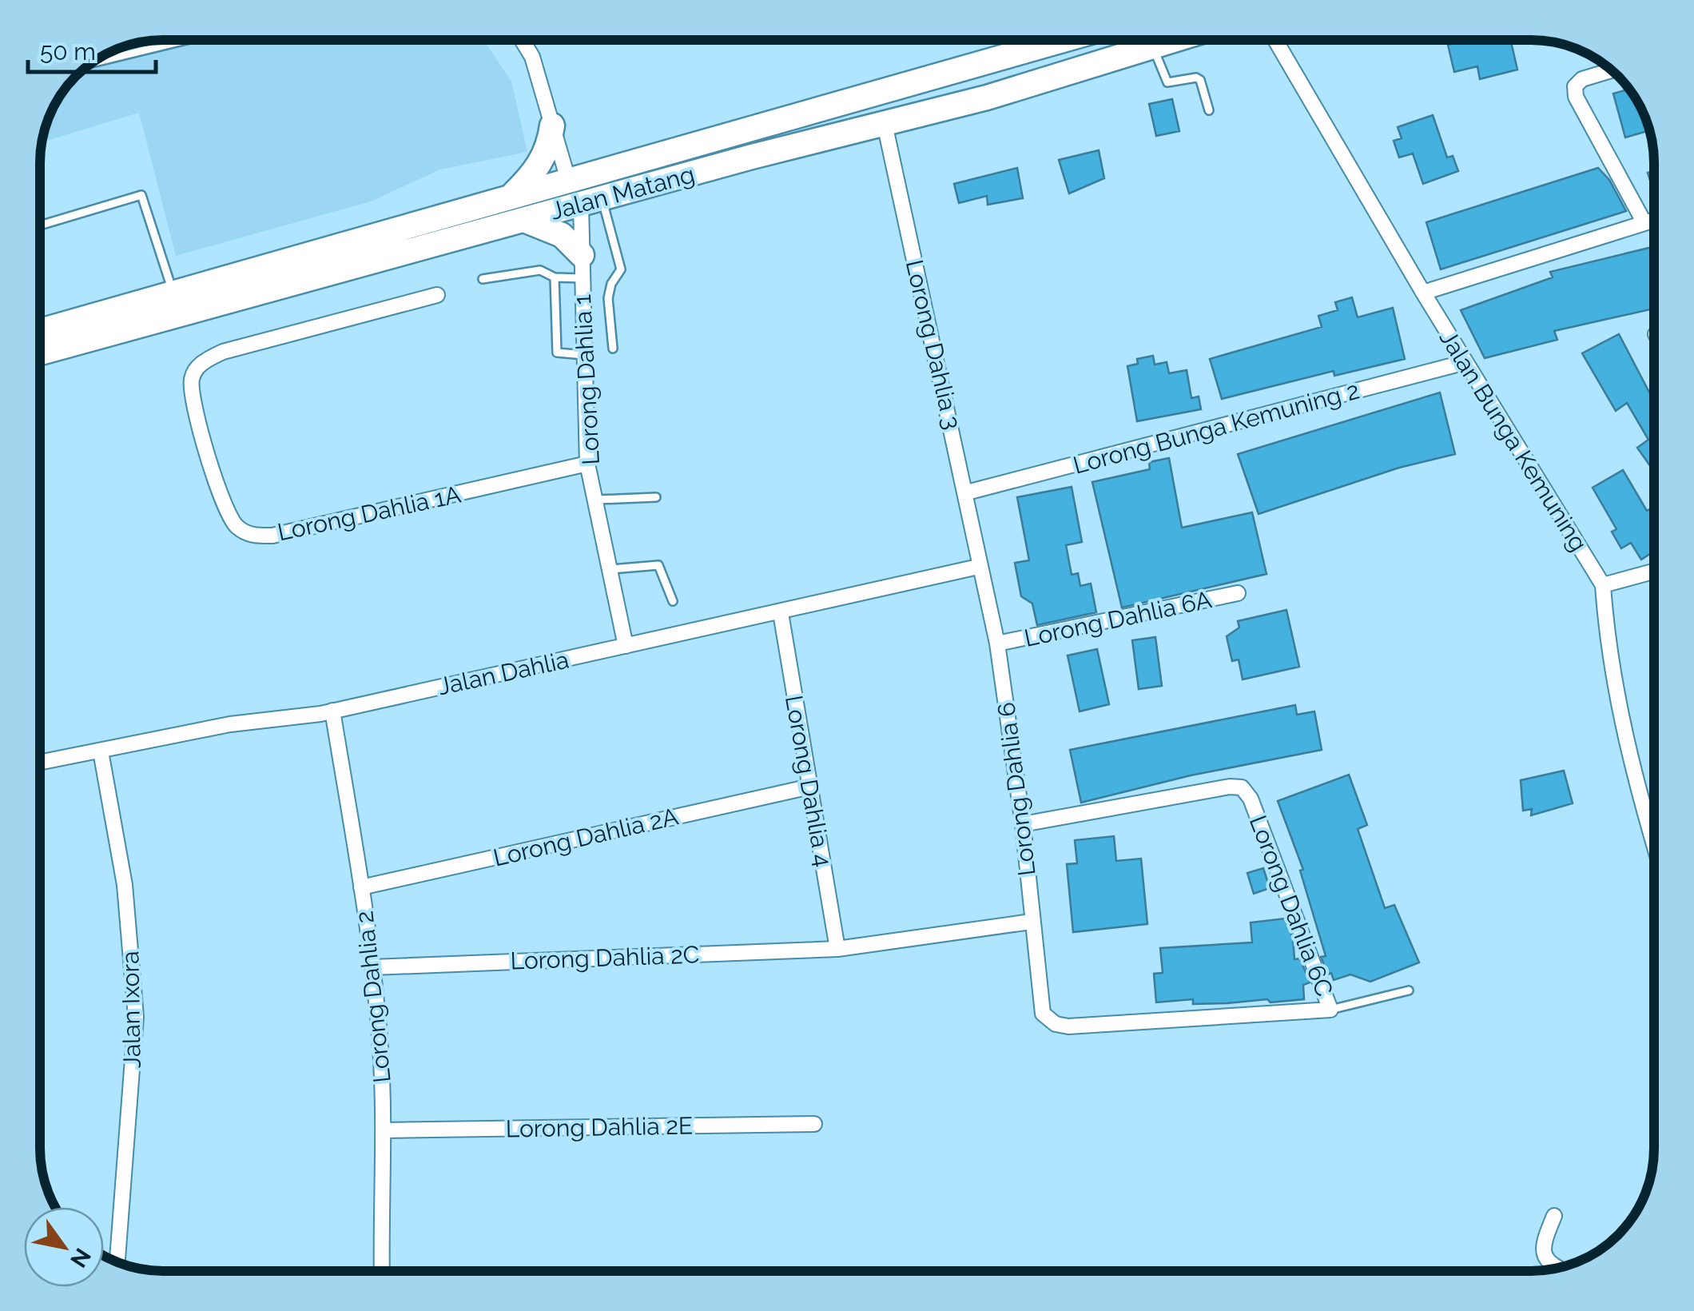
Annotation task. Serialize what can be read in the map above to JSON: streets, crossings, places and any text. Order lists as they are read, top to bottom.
{
  "streets": {
    "main road": ["Jalan Matang"],
    "street": [
      "Lorong Dahlia 3",
      "Lorong Dahlia 1",
      "Lorong Bunga Kemuning 2",
      "Jalan Bunga Kemuning",
      "Lorong Dahlia 1A",
      "Lorong Dahlia 6A",
      "Jalan Dahlia",
      "Lorong Dahlia 4",
      "Lorong Dahlia 6",
      "Lorong Dahlia 2A",
      "Lorong Dahlia 6C",
      "Lorong Dahlia 2C",
      "Lorong Dahlia 2",
      "Jalan Ixora",
      "Lorong Dahlia 2E"
    ]
  },
  "crossings": [
    ["Jalan Matang", "Lorong Dahlia 3"],
    ["Jalan Matang", "Lorong Dahlia 1"],
    ["Lorong Dahlia 3", "Lorong Bunga Kemuning 2"],
    ["Lorong Dahlia 3", "Jalan Dahlia"],
    ["Lorong Dahlia 3", "Lorong Dahlia 6"],
    ["Lorong Dahlia 1", "Lorong Dahlia 1A"],
    ["Lorong Dahlia 1", "Jalan Dahlia"],
    ["Lorong Bunga Kemuning 2", "Jalan Bunga Kemuning"],
    ["Lorong Dahlia 6A", "Lorong Dahlia 6"],
    ["Jalan Dahlia", "Lorong Dahlia 4"],
    ["Jalan Dahlia", "Lorong Dahlia 6"],
    ["Jalan Dahlia", "Lorong Dahlia 2"],
    ["Jalan Dahlia", "Jalan Ixora"],
    ["Lorong Dahlia 4", "Lorong Dahlia 2A"],
    ["Lorong Dahlia 4", "Lorong Dahlia 2C"],
    ["Lorong Dahlia 6", "Lorong Dahlia 6C"],
    ["Lorong Dahlia 6", "Lorong Dahlia 2C"],
    ["Lorong Dahlia 2A", "Lorong Dahlia 2"],
    ["Lorong Dahlia 2C", "Lorong Dahlia 2"],
    ["Lorong Dahlia 2", "Lorong Dahlia 2E"]
  ],
  "scale_bar": "50 m",
  "north": "bottom right"
}
